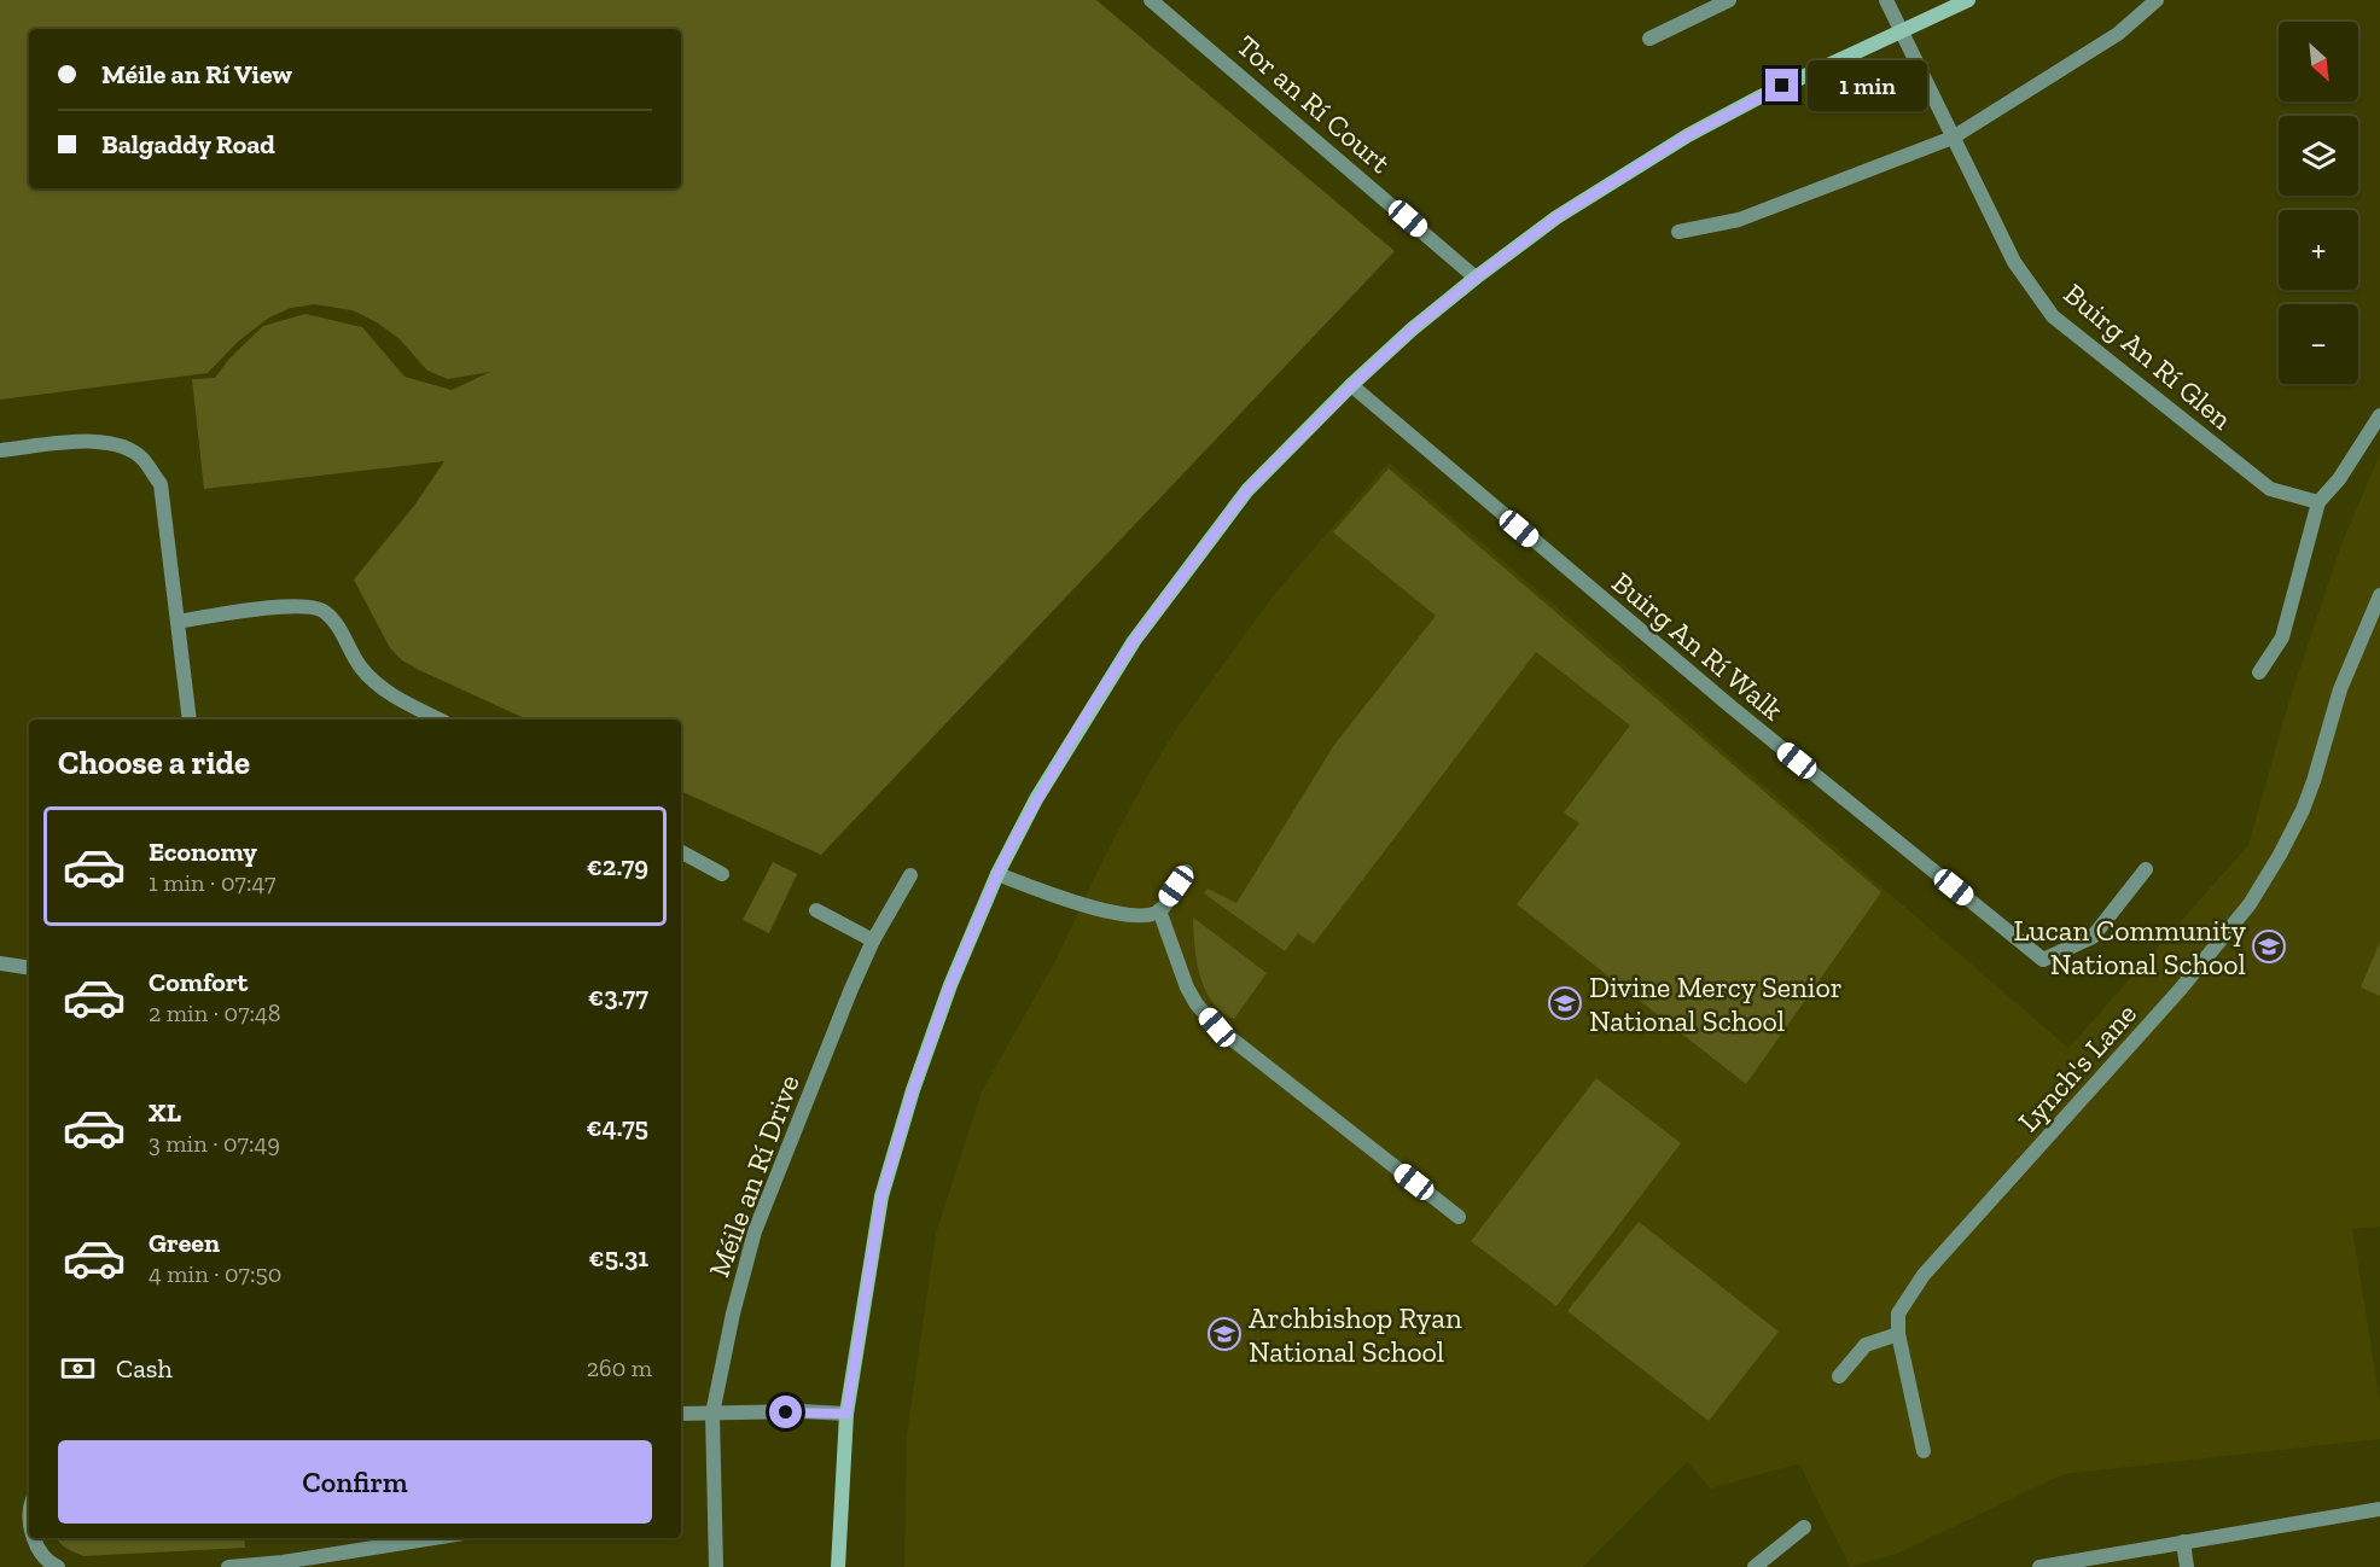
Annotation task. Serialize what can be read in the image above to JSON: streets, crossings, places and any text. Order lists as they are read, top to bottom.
{
  "streets": {
    "street": [
      "Tor an Rí Court",
      "Buirg An Rí Glen",
      "Buirg An Rí Walk",
      "Lynch's Lane",
      "Méile an Rí Drive"
    ]
  },
  "places": {
    "school or university": ["Lucan Community National School", "Divine Mercy Senior National School", "Archbishop Ryan National School"]
  },
  "north": "bottom right",
  "page": {
    "map_buttons": ["+", "−"],
    "banner": ["Méile an Rí View", "Balgaddy Road"],
    "bubble": "1 min",
    "heading": "Choose a ride",
    "list": [
      {
        "name": "Economy",
        "note": "1 min · 07:47",
        "value": "€2.79"
      },
      {
        "name": "Comfort",
        "note": "2 min · 07:48",
        "value": "€3.77"
      },
      {
        "name": "XL",
        "note": "3 min · 07:49",
        "value": "€4.75"
      },
      {
        "name": "Green",
        "note": "4 min · 07:50",
        "value": "€5.31"
      }
    ],
    "pay": ["Cash", "260 m"],
    "buttons": "Confirm"
  }
}
